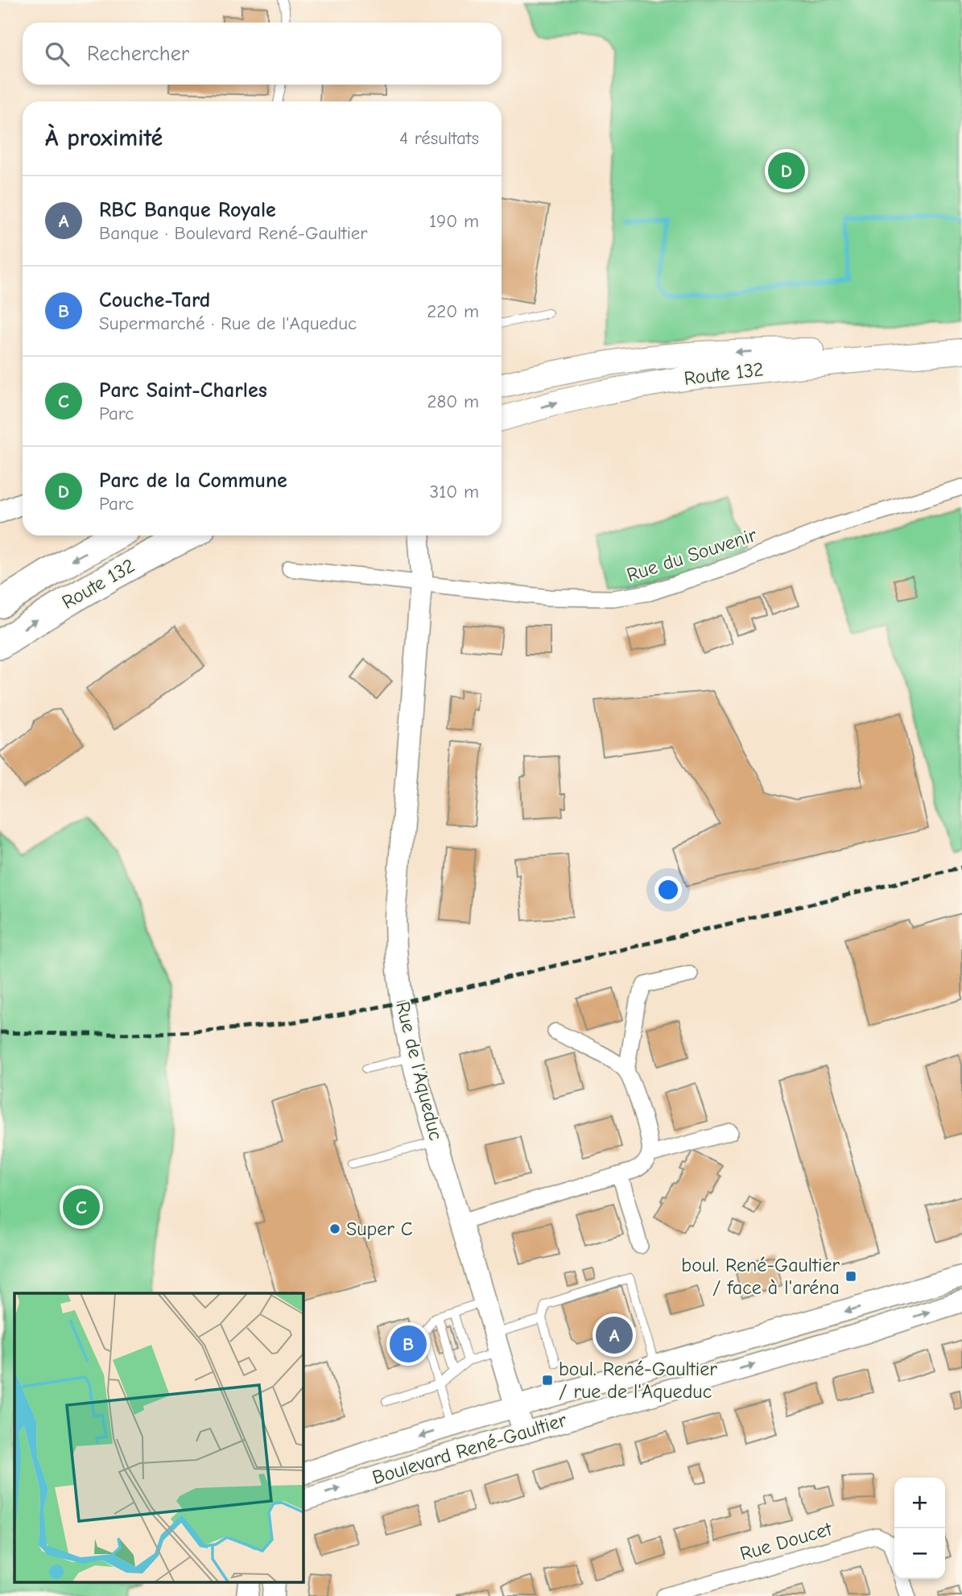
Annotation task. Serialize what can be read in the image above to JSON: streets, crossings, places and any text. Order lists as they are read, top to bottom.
{
  "streets": {
    "highway": ["Route 132"],
    "street": [
      "Rue du Souvenir",
      "Rue de l'Aqueduc",
      "Boulevard René-Gaultier",
      "Rue Doucet"
    ]
  },
  "crossings": [
    ["Rue du Souvenir", "Rue de l'Aqueduc"],
    ["Rue de l'Aqueduc", "Boulevard René-Gaultier"]
  ],
  "places": {
    "other": ["Super C"],
    "transit": ["boul. René-Gaultier / face à l'aréna", "boul. René-Gaultier / rue de l'Aqueduc"]
  },
  "page": {
    "search": "Rechercher",
    "heading": ["À proximité", "4 résultats"],
    "pins": [
      "D",
      "C",
      "A",
      "B"
    ],
    "list": [
      {
        "mark": "A",
        "name": "RBC Banque Royale",
        "note": "Banque · Boulevard René-Gaultier",
        "value": "190 m"
      },
      {
        "mark": "B",
        "name": "Couche-Tard",
        "note": "Supermarché · Rue de l'Aqueduc",
        "value": "220 m"
      },
      {
        "mark": "C",
        "name": "Parc Saint-Charles",
        "note": "Parc",
        "value": "280 m"
      },
      {
        "mark": "D",
        "name": "Parc de la Commune",
        "note": "Parc",
        "value": "310 m"
      }
    ],
    "map_buttons": ["+", "−"]
  }
}
